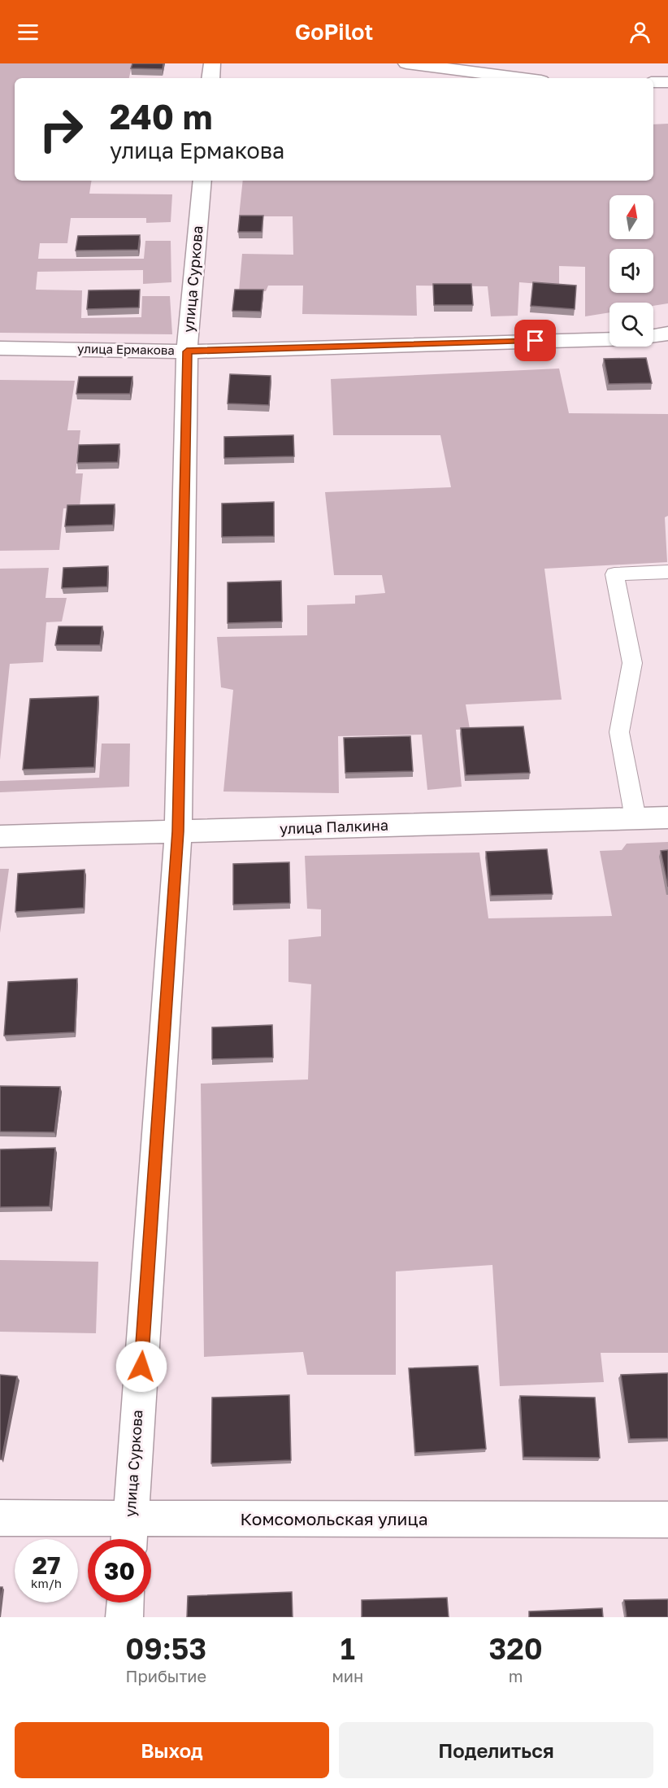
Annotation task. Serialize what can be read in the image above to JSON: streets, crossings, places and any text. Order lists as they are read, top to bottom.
{
  "streets": {
    "street": [
      "улица Суркова",
      "улица Ермакова",
      "улица Палкина",
      "Комсомольская улица"
    ]
  },
  "crossings": [
    ["улица Суркова", "улица Ермакова"],
    ["улица Суркова", "улица Палкина"],
    ["улица Суркова", "Комсомольская улица"]
  ],
  "north": "top",
  "page": {
    "header": "GoPilot",
    "turn": ["240 m", "улица Ермакова"],
    "speed": "27 km/h",
    "limit": "30",
    "eta": [
      "09:53",
      "Прибытие",
      "1",
      "мин",
      "320",
      "m"
    ],
    "buttons": ["Выход", "Поделиться"]
  }
}
